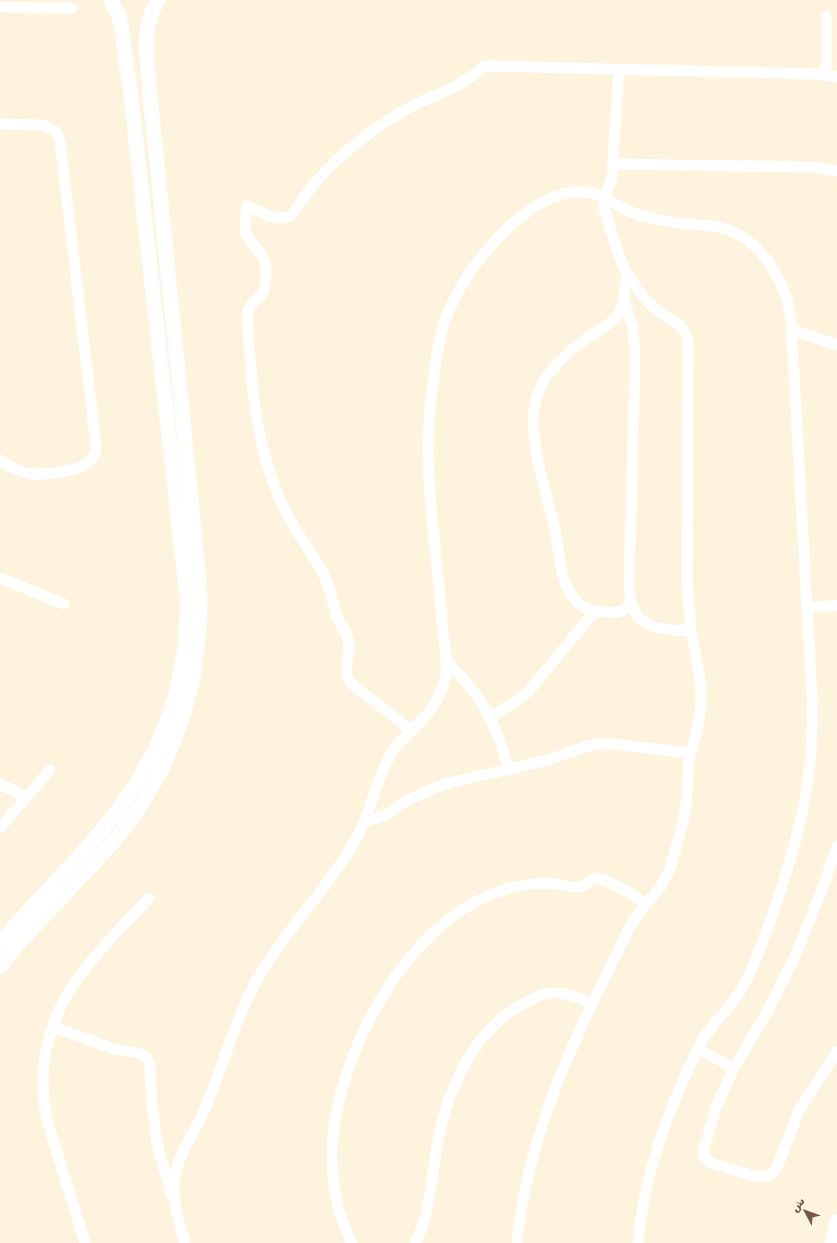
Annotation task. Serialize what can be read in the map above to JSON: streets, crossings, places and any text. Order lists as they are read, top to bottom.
{
  "north": "top left"
}
